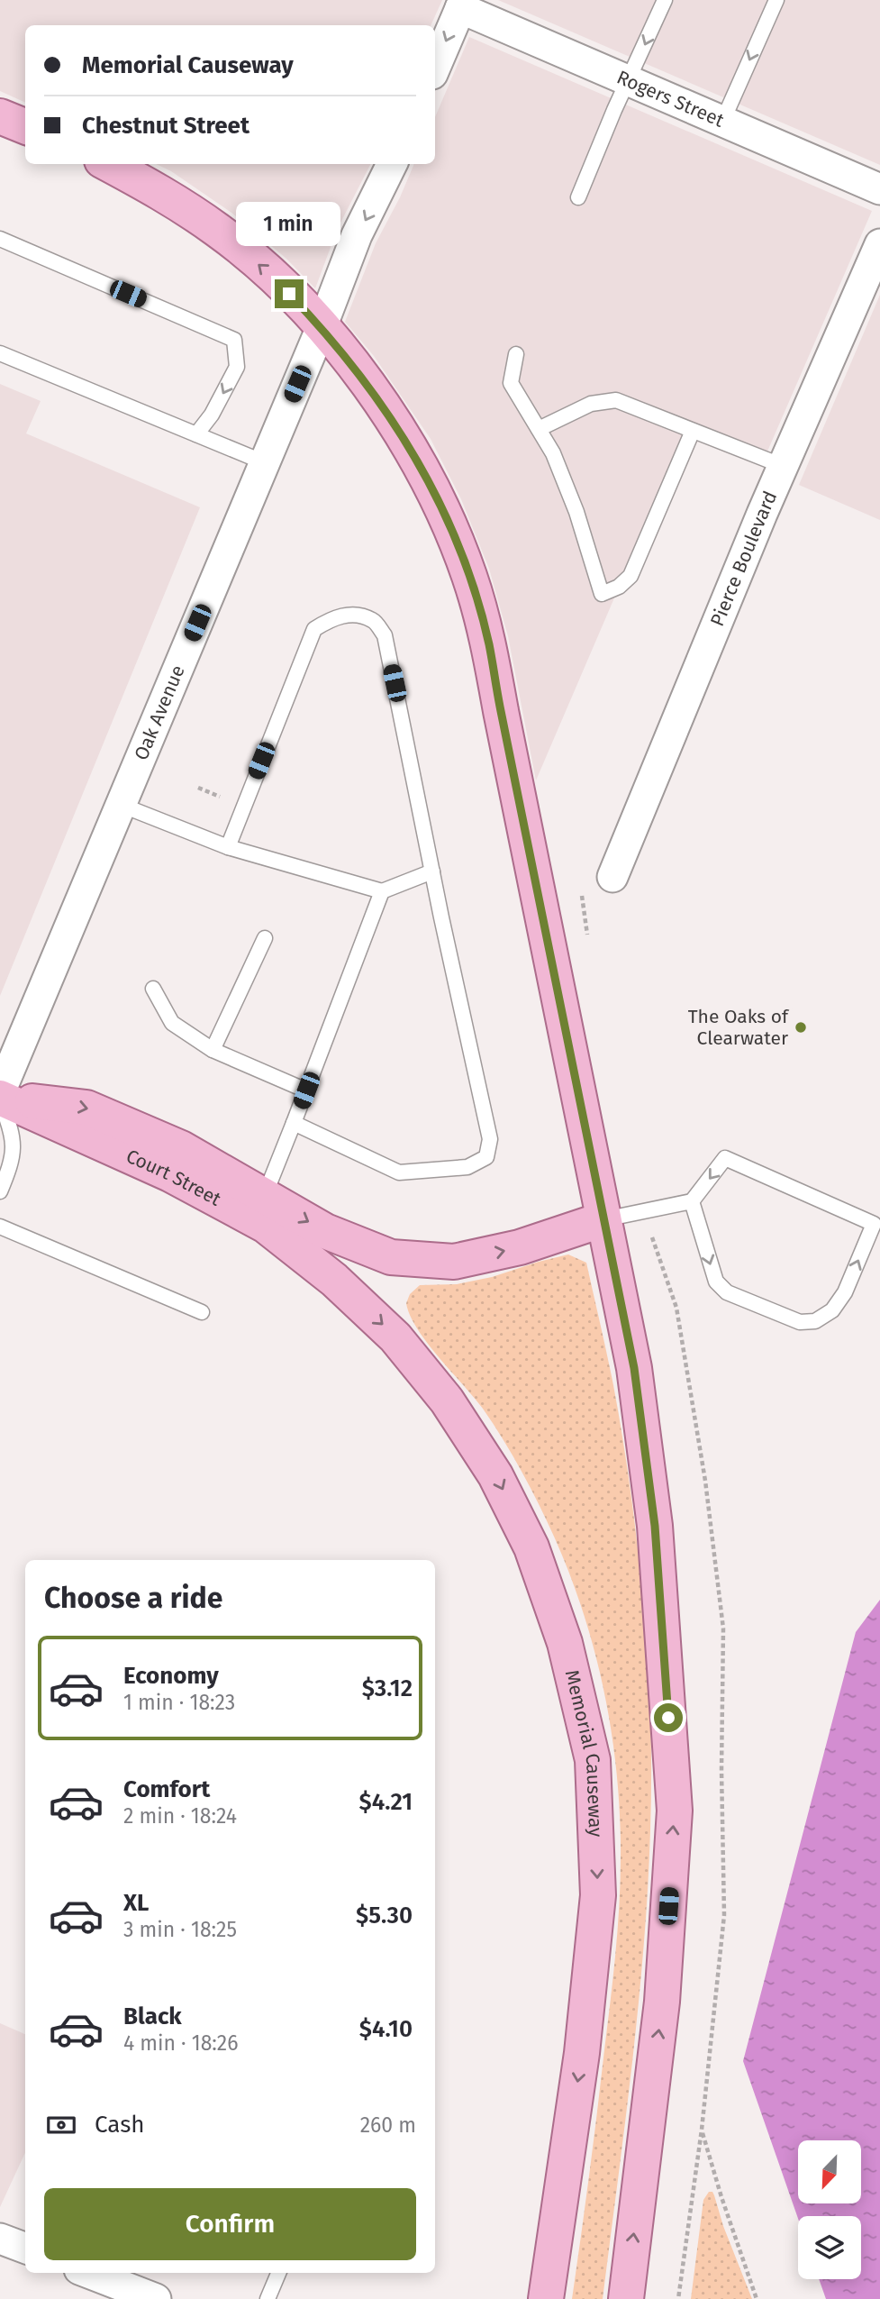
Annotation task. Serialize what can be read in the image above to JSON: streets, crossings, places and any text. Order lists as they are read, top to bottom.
{
  "streets": {
    "main road": ["Court Street", "Memorial Causeway"],
    "street": ["Rogers Street", "Pierce Boulevard", "Oak Avenue"]
  },
  "crossings": [
    ["Oak Avenue", "Court Street"],
    ["Court Street", "Memorial Causeway"]
  ],
  "places": ["The Oaks of Clearwater"],
  "north": "bottom left",
  "page": {
    "banner": ["Memorial Causeway", "Chestnut Street"],
    "bubble": "1 min",
    "heading": "Choose a ride",
    "list": [
      {
        "name": "Economy",
        "note": "1 min · 18:23",
        "value": "$3.12"
      },
      {
        "name": "Comfort",
        "note": "2 min · 18:24",
        "value": "$4.21"
      },
      {
        "name": "XL",
        "note": "3 min · 18:25",
        "value": "$5.30"
      },
      {
        "name": "Black",
        "note": "4 min · 18:26",
        "value": "$4.10"
      }
    ],
    "pay": ["Cash", "260 m"],
    "buttons": "Confirm"
  }
}
